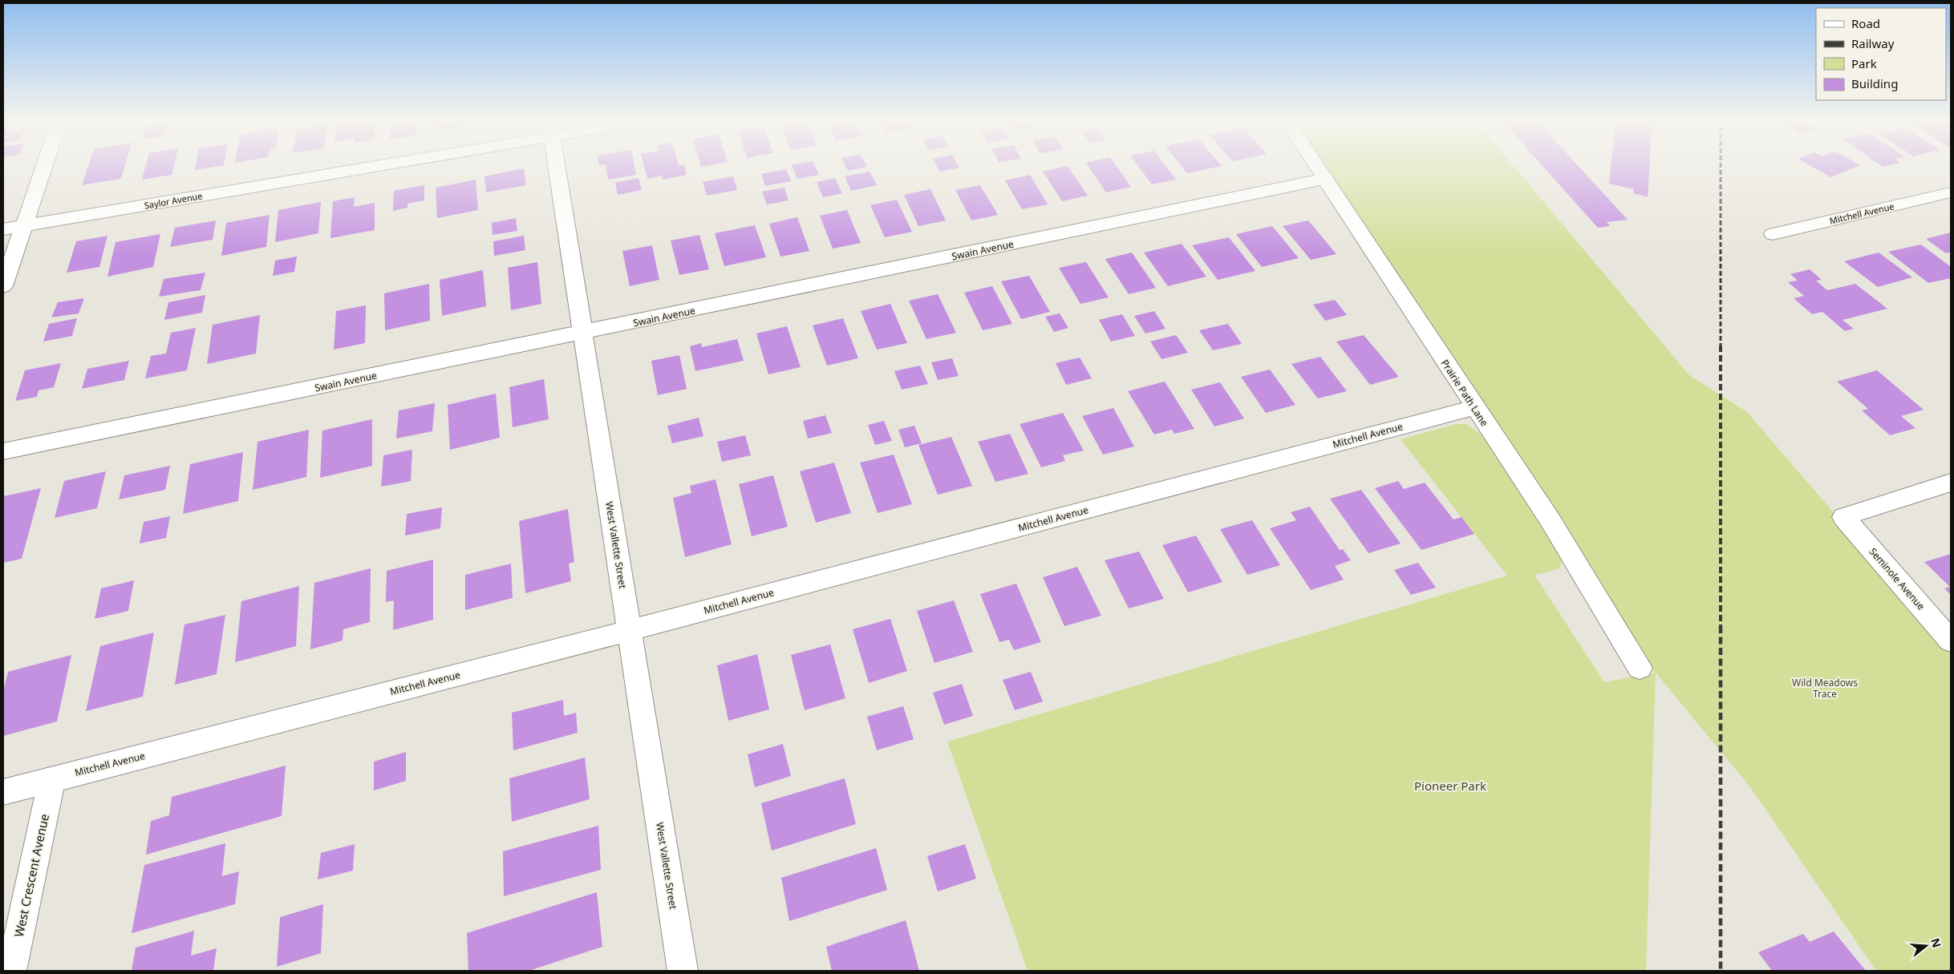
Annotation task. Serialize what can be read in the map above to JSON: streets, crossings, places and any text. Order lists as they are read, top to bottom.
{
  "streets": {
    "street": [
      "Saylor Avenue",
      "Mitchell Avenue",
      "Swain Avenue",
      "Prairie Path Lane",
      "West Vallette Street",
      "Seminole Avenue",
      "West Crescent Avenue"
    ]
  },
  "crossings": [
    ["Mitchell Avenue", "Prairie Path Lane"],
    ["Mitchell Avenue", "West Vallette Street"],
    ["Mitchell Avenue", "West Crescent Avenue"],
    ["Swain Avenue", "Prairie Path Lane"],
    ["Swain Avenue", "West Vallette Street"]
  ],
  "parks": ["Wild Meadows Trace", "Pioneer Park"],
  "legend": [
    "Road",
    "Railway",
    "Park",
    "Building"
  ],
  "north": "right"
}
